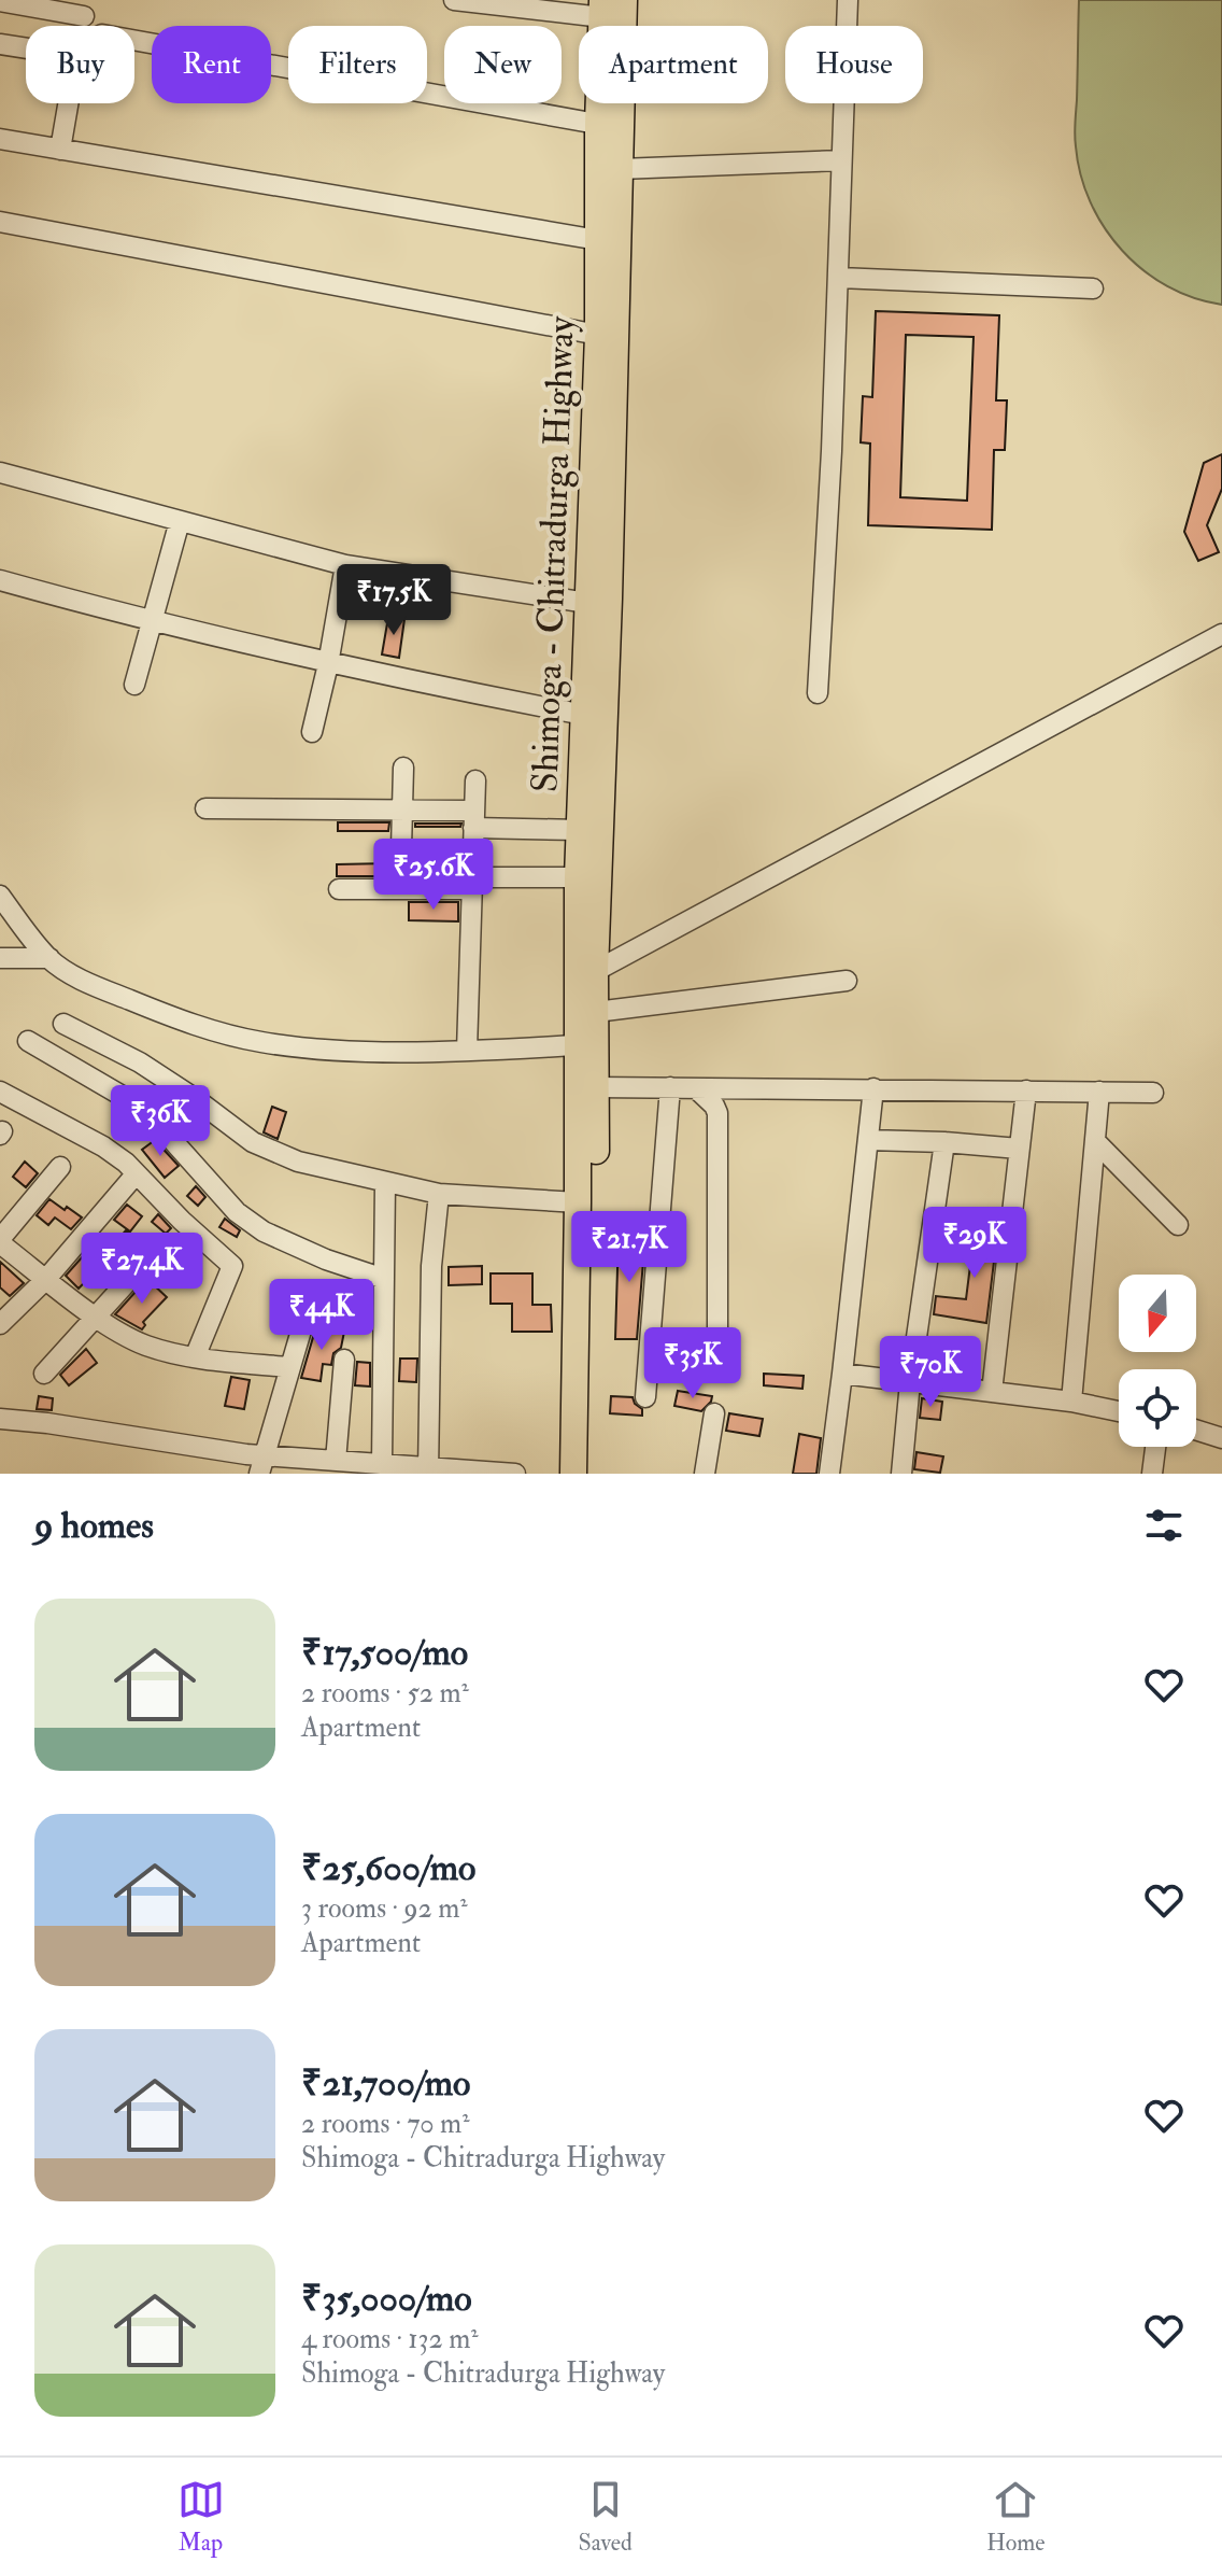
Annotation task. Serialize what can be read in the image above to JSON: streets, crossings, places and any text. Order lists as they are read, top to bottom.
{
  "streets": {
    "main road": ["Shimoga - Chitradurga Highway"]
  },
  "north": "bottom",
  "page": {
    "chip": [
      "Buy",
      "Rent",
      "Filters",
      "New",
      "Apartment",
      "House"
    ],
    "price": [
      "₹17.5K",
      "₹25.6K",
      "₹36K",
      "₹29K",
      "₹21.7K",
      "₹27.4K",
      "₹44K",
      "₹35K",
      "₹70K"
    ],
    "heading": "9 homes",
    "list": [
      {
        "name": "₹17,500/mo",
        "note": "2 rooms · 52 m² · Apartment"
      },
      {
        "name": "₹25,600/mo",
        "note": "3 rooms · 92 m² · Apartment"
      },
      {
        "name": "₹21,700/mo",
        "note": "2 rooms · 70 m² · Shimoga - Chitradurga Highway"
      },
      {
        "name": "₹35,000/mo",
        "note": "4 rooms · 132 m² · Shimoga - Chitradurga Highway"
      }
    ],
    "tabs": ["Map", "Saved", "Home"]
  }
}
